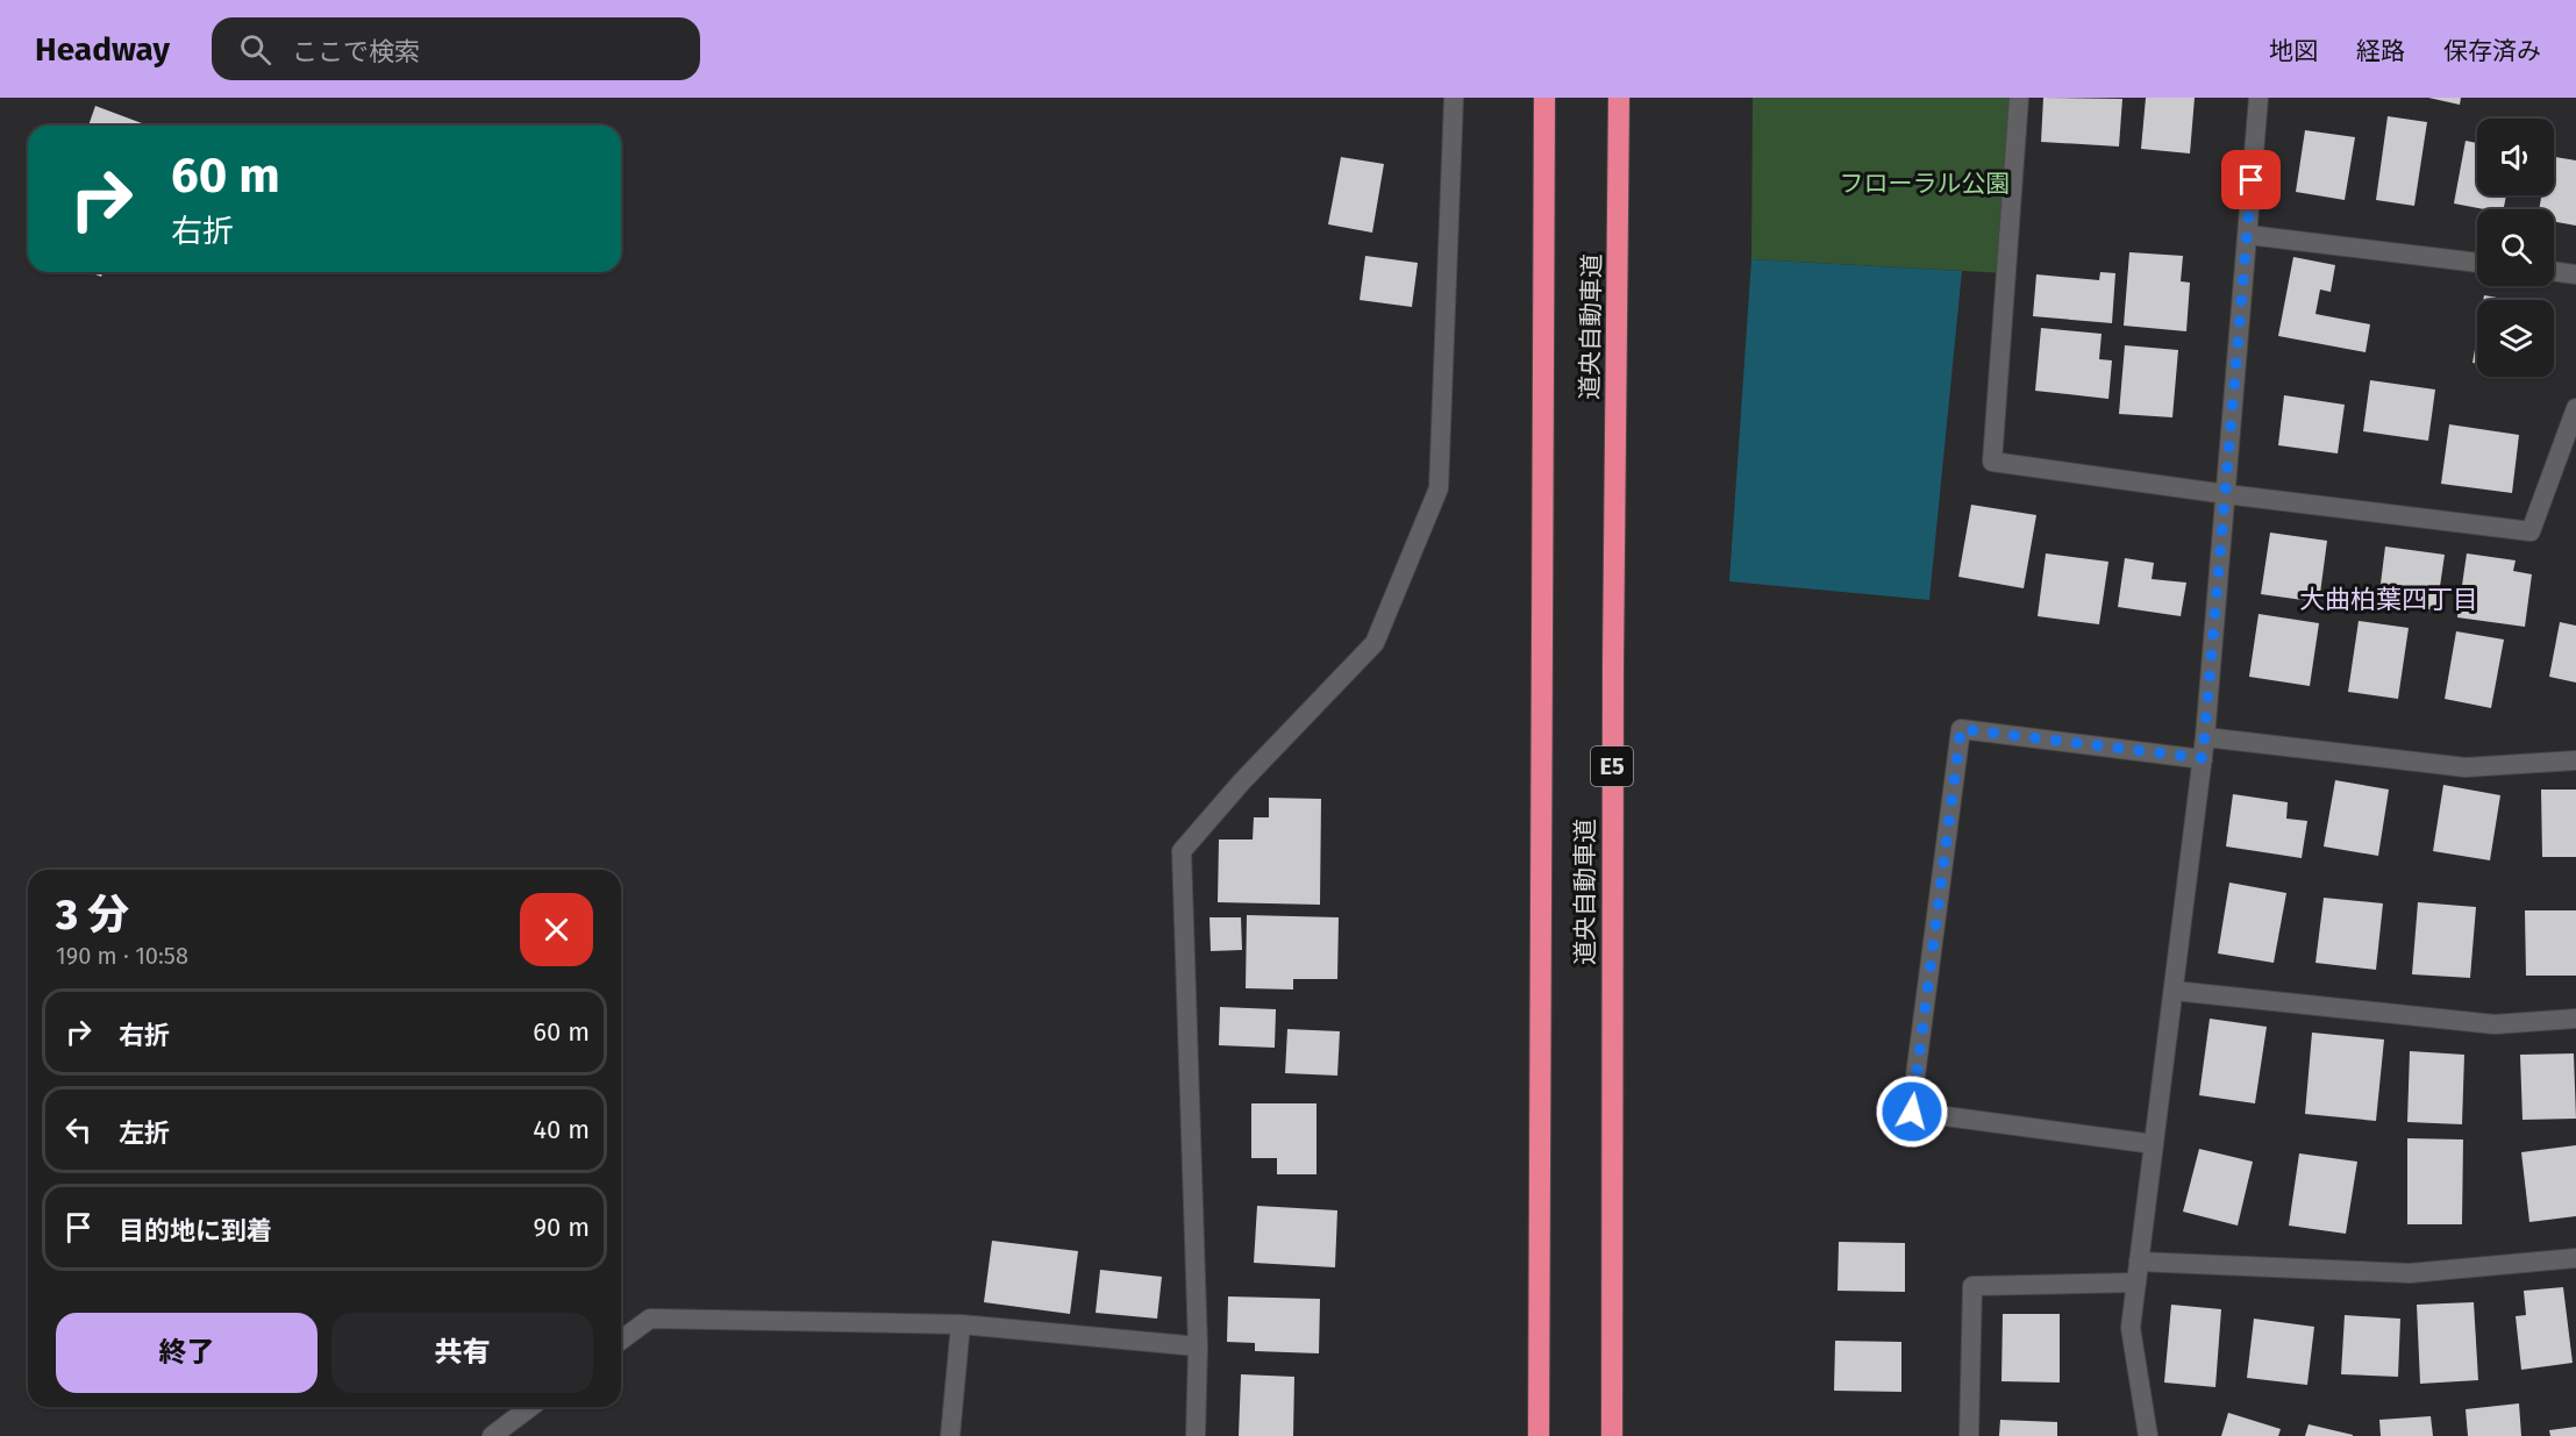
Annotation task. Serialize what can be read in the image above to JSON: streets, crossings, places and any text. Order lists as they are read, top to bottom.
{
  "streets": {
    "highway": ["道央自動車道", "E5"]
  },
  "districts": ["大曲柏葉四丁目"],
  "parks": ["フローラル公園"],
  "page": {
    "header": "Headway",
    "search": "ここで検索",
    "nav": ["地図", "経路", "保存済み"],
    "turn": ["60 m", "右折"],
    "heading": ["3 分", "190 m · 10:58"],
    "list": [
      {
        "name": "右折",
        "value": "60 m"
      },
      {
        "name": "左折",
        "value": "40 m"
      },
      {
        "name": "目的地に到着",
        "value": "90 m"
      }
    ],
    "buttons": ["終了", "共有"]
  }
}
